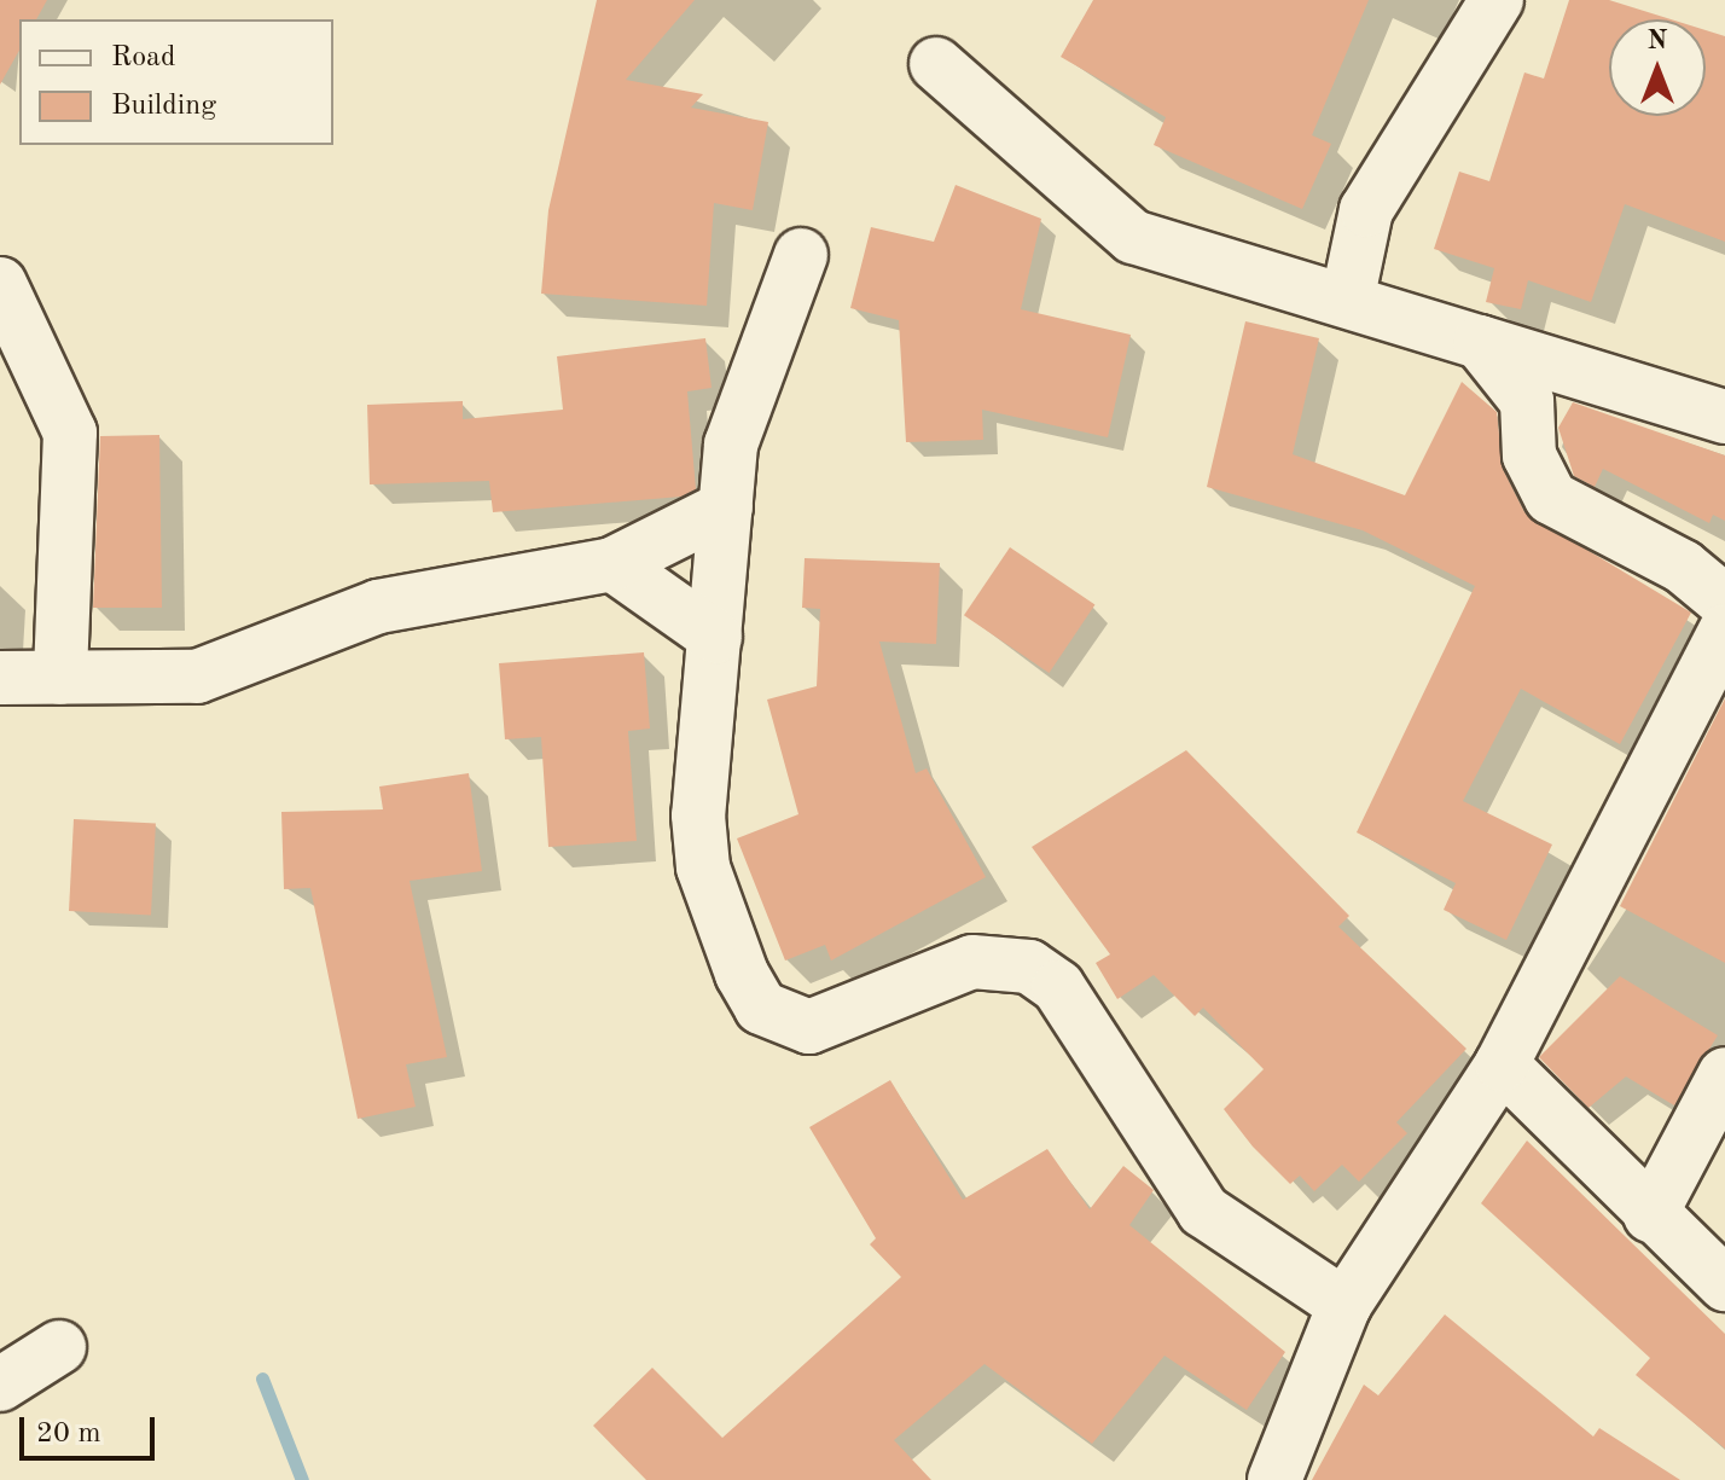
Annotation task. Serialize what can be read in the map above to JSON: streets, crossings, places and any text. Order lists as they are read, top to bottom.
{
  "legend": ["Road", "Building"],
  "scale_bar": "20 m",
  "north": "top"
}
